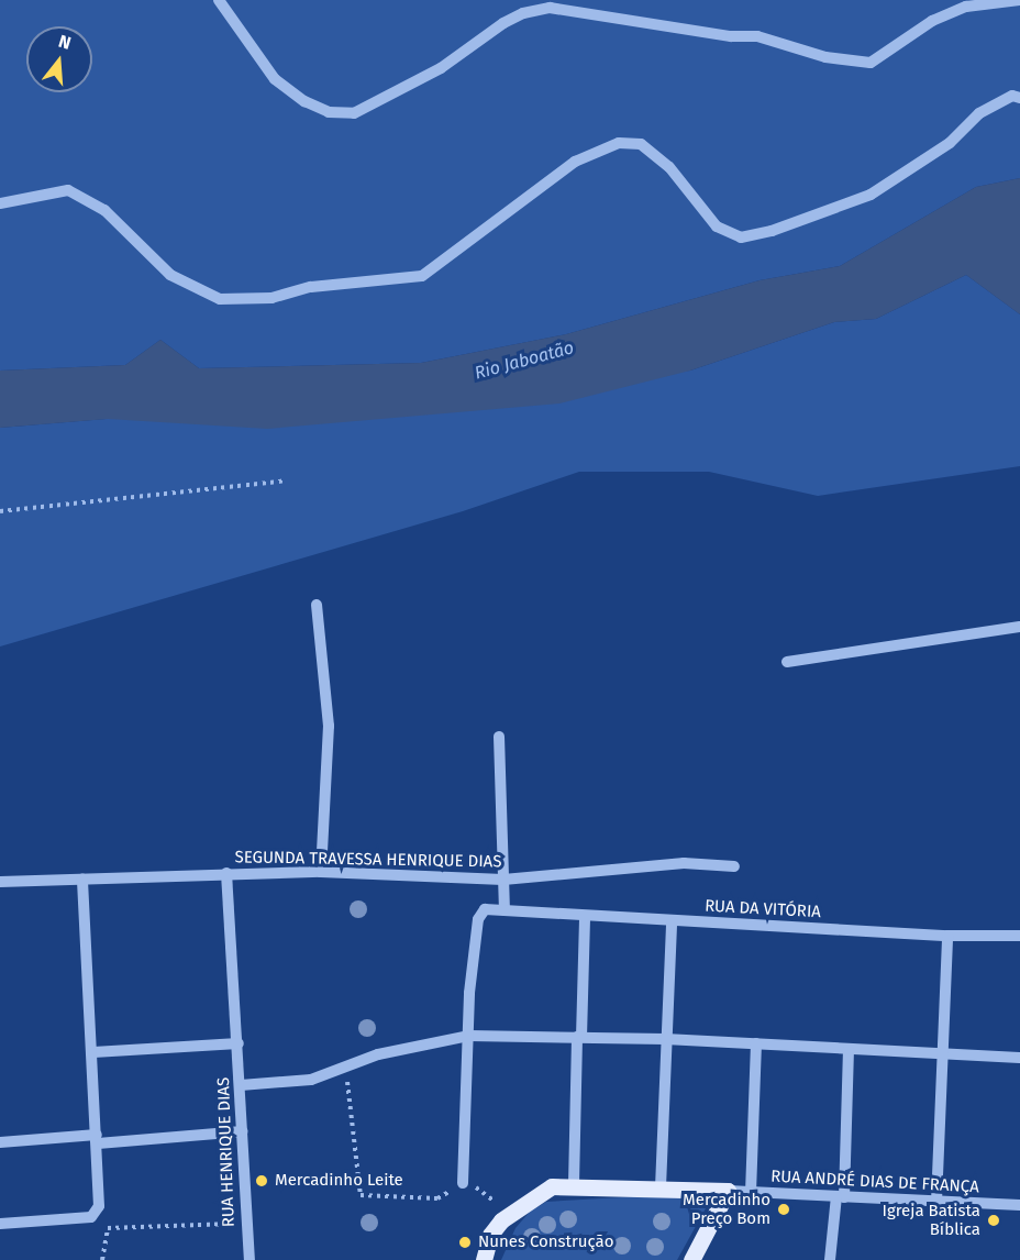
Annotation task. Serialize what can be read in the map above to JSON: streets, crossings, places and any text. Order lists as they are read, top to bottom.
{
  "streets": {
    "street": [
      "SEGUNDA TRAVESSA HENRIQUE DIAS",
      "RUA DA VITÓRIA",
      "RUA HENRIQUE DIAS",
      "RUA ANDRÉ DIAS DE FRANÇA"
    ]
  },
  "crossings": [
    ["SEGUNDA TRAVESSA HENRIQUE DIAS", "RUA HENRIQUE DIAS"]
  ],
  "water": ["Rio Jaboatão"],
  "places": [
    "Mercadinho Leite",
    "Mercadinho Preço Bom",
    "Igreja Batista Bíblica",
    "Nunes Construção"
  ],
  "north": "top"
}
